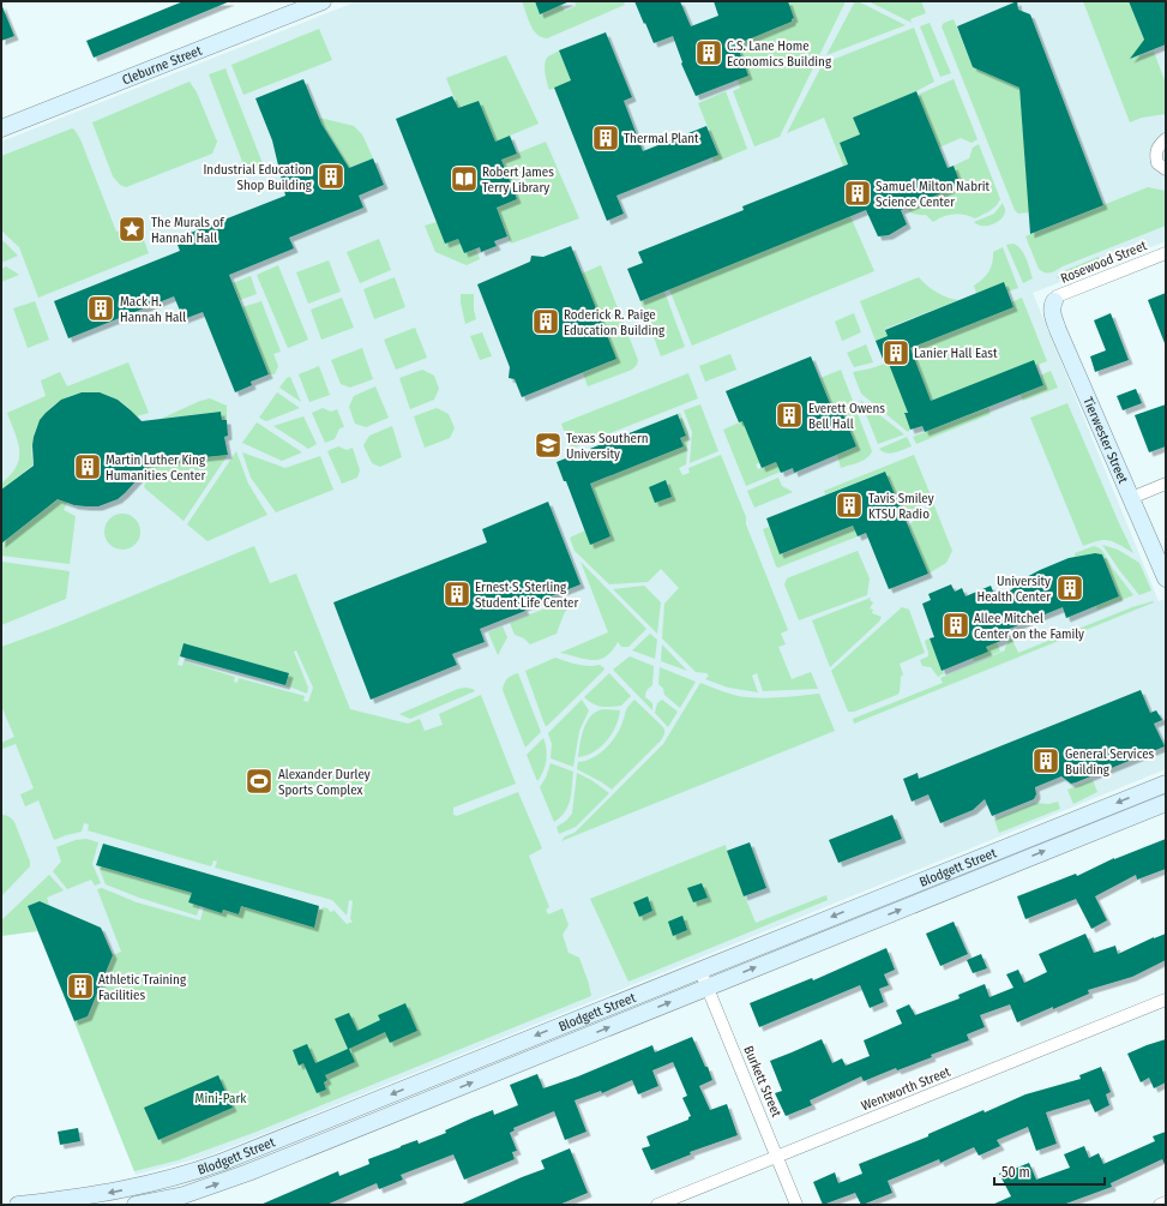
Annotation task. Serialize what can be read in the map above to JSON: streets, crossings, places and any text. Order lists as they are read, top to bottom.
{
  "streets": {
    "main road": ["Cleburne Street", "Tierwester Street", "Blodgett Street"],
    "street": ["Rosewood Street", "Burkett Street", "Wentworth Street"]
  },
  "crossings": [
    ["Rosewood Street", "Tierwester Street"],
    ["Blodgett Street", "Burkett Street"],
    ["Burkett Street", "Wentworth Street"]
  ],
  "parks": ["Mini-Park"],
  "places": {
    "building": [
      "C.S. Lane Home Economics Building",
      "Thermal Plant",
      "Industrial Education Shop Building",
      "Samuel Milton Nabrit Science Center",
      "Mack H. Hannah Hall",
      "Roderick R. Paige Education Building",
      "Lanier Hall East",
      "Everett Owens Bell Hall",
      "Martin Luther King Humanities Center",
      "Tavis Smiley KTSU Radio",
      "University Health Center",
      "Ernest S. Sterling Student Life Center",
      "Allee Mitchel Center on the Family",
      "General Services Building",
      "Athletic Training Facilities"
    ],
    "library": ["Robert James Terry Library"],
    "place": ["The Murals of Hannah Hall"],
    "school or university": ["Texas Southern University"],
    "sports": ["Alexander Durley Sports Complex"]
  },
  "scale_bar": "50 m"
}
